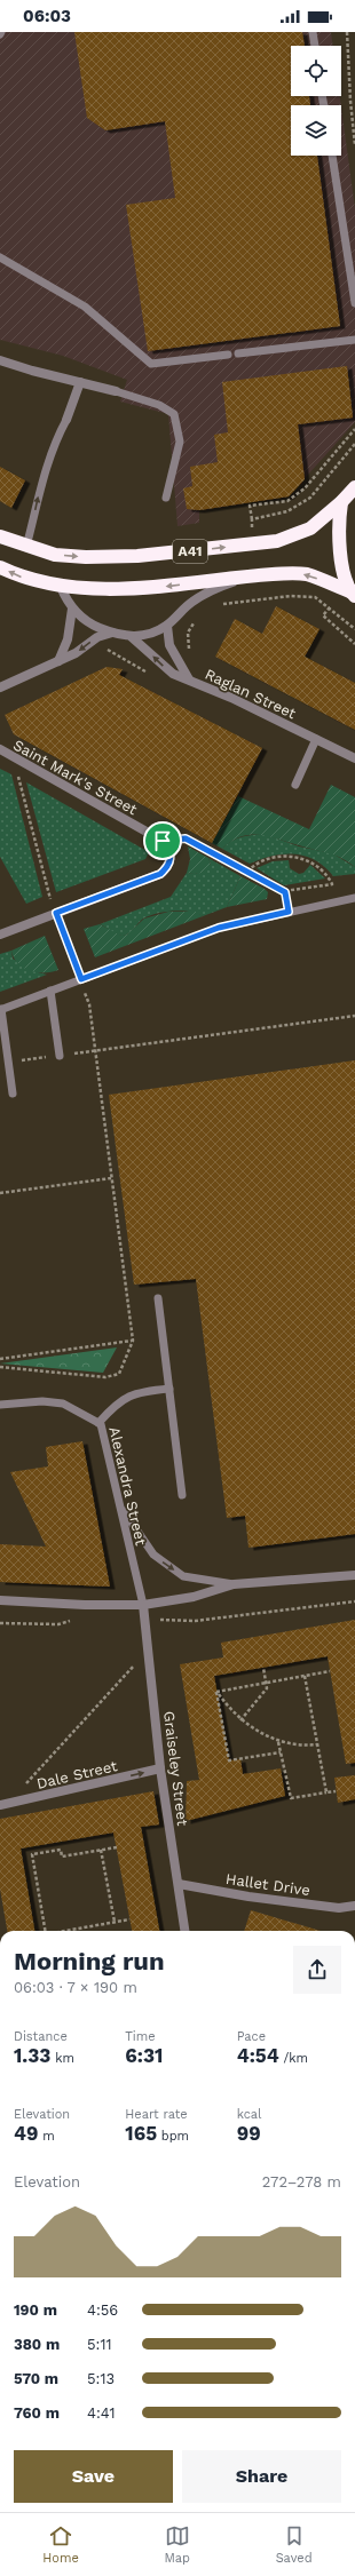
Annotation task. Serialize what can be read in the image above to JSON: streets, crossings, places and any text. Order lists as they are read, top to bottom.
{
  "streets": {
    "highway": ["A41"],
    "street": [
      "Raglan Street",
      "Saint Mark's Street",
      "Graiseley Street",
      "Dale Street",
      "Hallet Drive"
    ],
    "lane": ["Alexandra Street"]
  },
  "crossings": [
    ["Alexandra Street", "Graiseley Street"],
    ["Graiseley Street", "Dale Street"],
    ["Graiseley Street", "Hallet Drive"]
  ],
  "one_way": ["Dale Street"],
  "page": {
    "status": "06:03",
    "heading": ["Morning run", "06:03 · 7 × 190 m"],
    "stats": [
      ["Distance", "1.33 km"],
      ["Time", "6:31"],
      ["Pace", "4:54 /km"],
      ["Elevation", "49 m"],
      ["Heart rate", "165 bpm"],
      ["kcal", "99"]
    ],
    "chart": ["Elevation", "272–278 m"],
    "list": [
      {
        "name": "190 m",
        "note": "4:56"
      },
      {
        "name": "380 m",
        "note": "5:11"
      },
      {
        "name": "570 m",
        "note": "5:13"
      },
      {
        "name": "760 m",
        "note": "4:41"
      }
    ],
    "buttons": ["Save", "Share"],
    "tabs": ["Home", "Map", "Saved"]
  }
}
